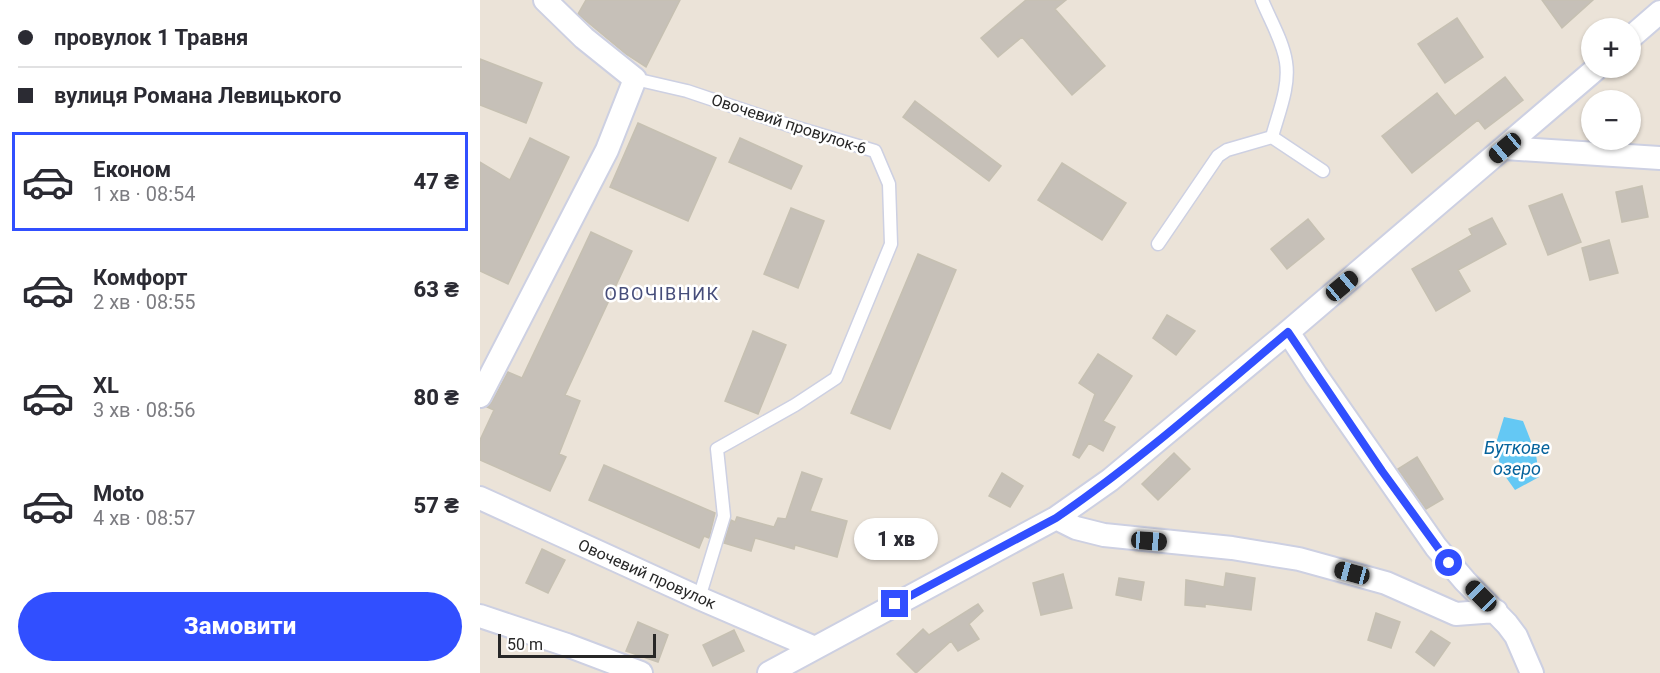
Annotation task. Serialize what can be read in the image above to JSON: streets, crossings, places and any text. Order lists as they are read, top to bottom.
{
  "streets": {
    "street": ["Овочевий провулок"],
    "lane": ["Овочевий провулок-6"]
  },
  "crossings": [
    ["Овочевий провулок-6", "Овочевий провулок"]
  ],
  "districts": ["ОВОЧІВНИК"],
  "water": ["Буткове озеро"],
  "scale_bar": "50 m",
  "page": {
    "banner": ["провулок 1 Травня", "вулиця Романа Левицького"],
    "map_buttons": ["+", "−"],
    "list": [
      {
        "name": "Економ",
        "note": "1 хв · 08:54",
        "value": "47 ₴"
      },
      {
        "name": "Комфорт",
        "note": "2 хв · 08:55",
        "value": "63 ₴"
      },
      {
        "name": "XL",
        "note": "3 хв · 08:56",
        "value": "80 ₴"
      },
      {
        "name": "Moto",
        "note": "4 хв · 08:57",
        "value": "57 ₴"
      }
    ],
    "bubble": "1 хв",
    "buttons": "Замовити",
    "scale": "50 m"
  }
}
